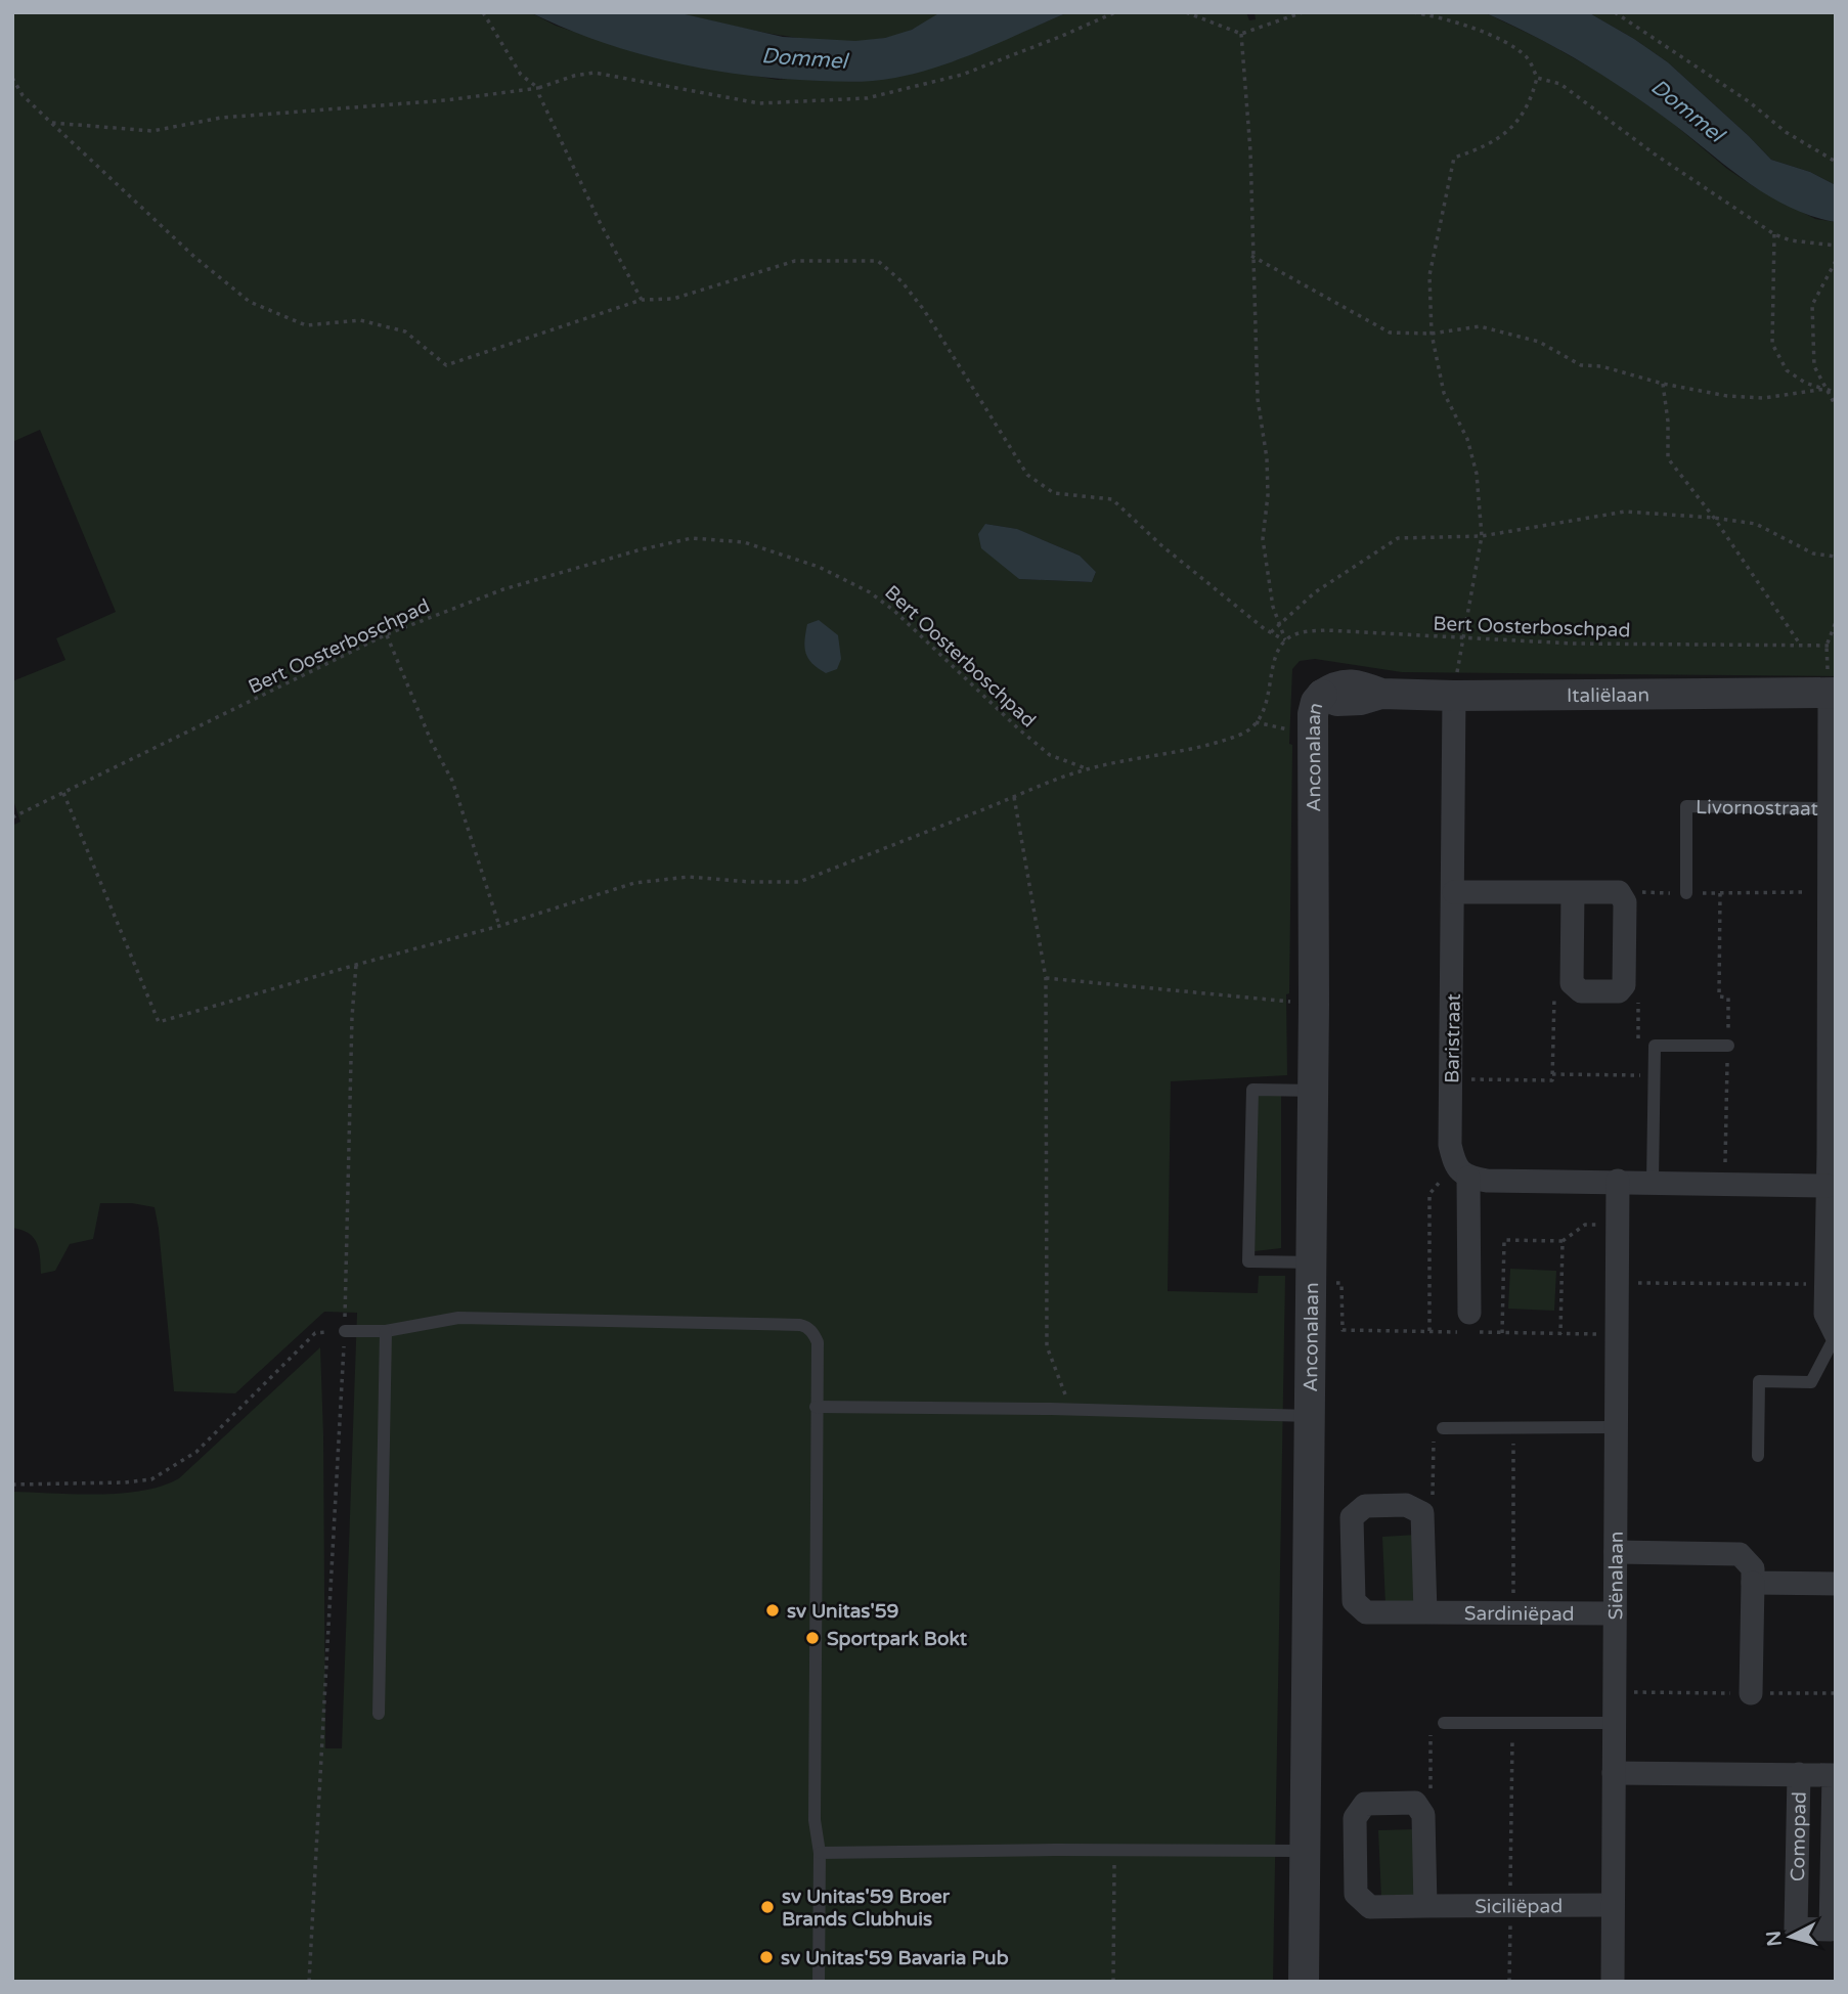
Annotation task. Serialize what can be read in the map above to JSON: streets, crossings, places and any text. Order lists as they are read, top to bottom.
{
  "streets": {
    "street": [
      "Italiëlaan",
      "Anconalaan",
      "Livornostraat",
      "Baristraat",
      "Siënalaan",
      "Sardiniëpad",
      "Comopad",
      "Siciliëpad"
    ],
    "path": ["Bert Oosterboschpad"]
  },
  "crossings": [
    ["Italiëlaan", "Anconalaan"],
    ["Italiëlaan", "Livornostraat"],
    ["Italiëlaan", "Baristraat"],
    ["Siënalaan", "Sardiniëpad"],
    ["Siënalaan", "Comopad"],
    ["Siënalaan", "Siciliëpad"]
  ],
  "water": ["Dommel"],
  "places": [
    "sv Unitas'59",
    "Sportpark Bokt",
    "sv Unitas'59 Broer Brands Clubhuis",
    "sv Unitas'59 Bavaria Pub"
  ],
  "north": "left"
}
